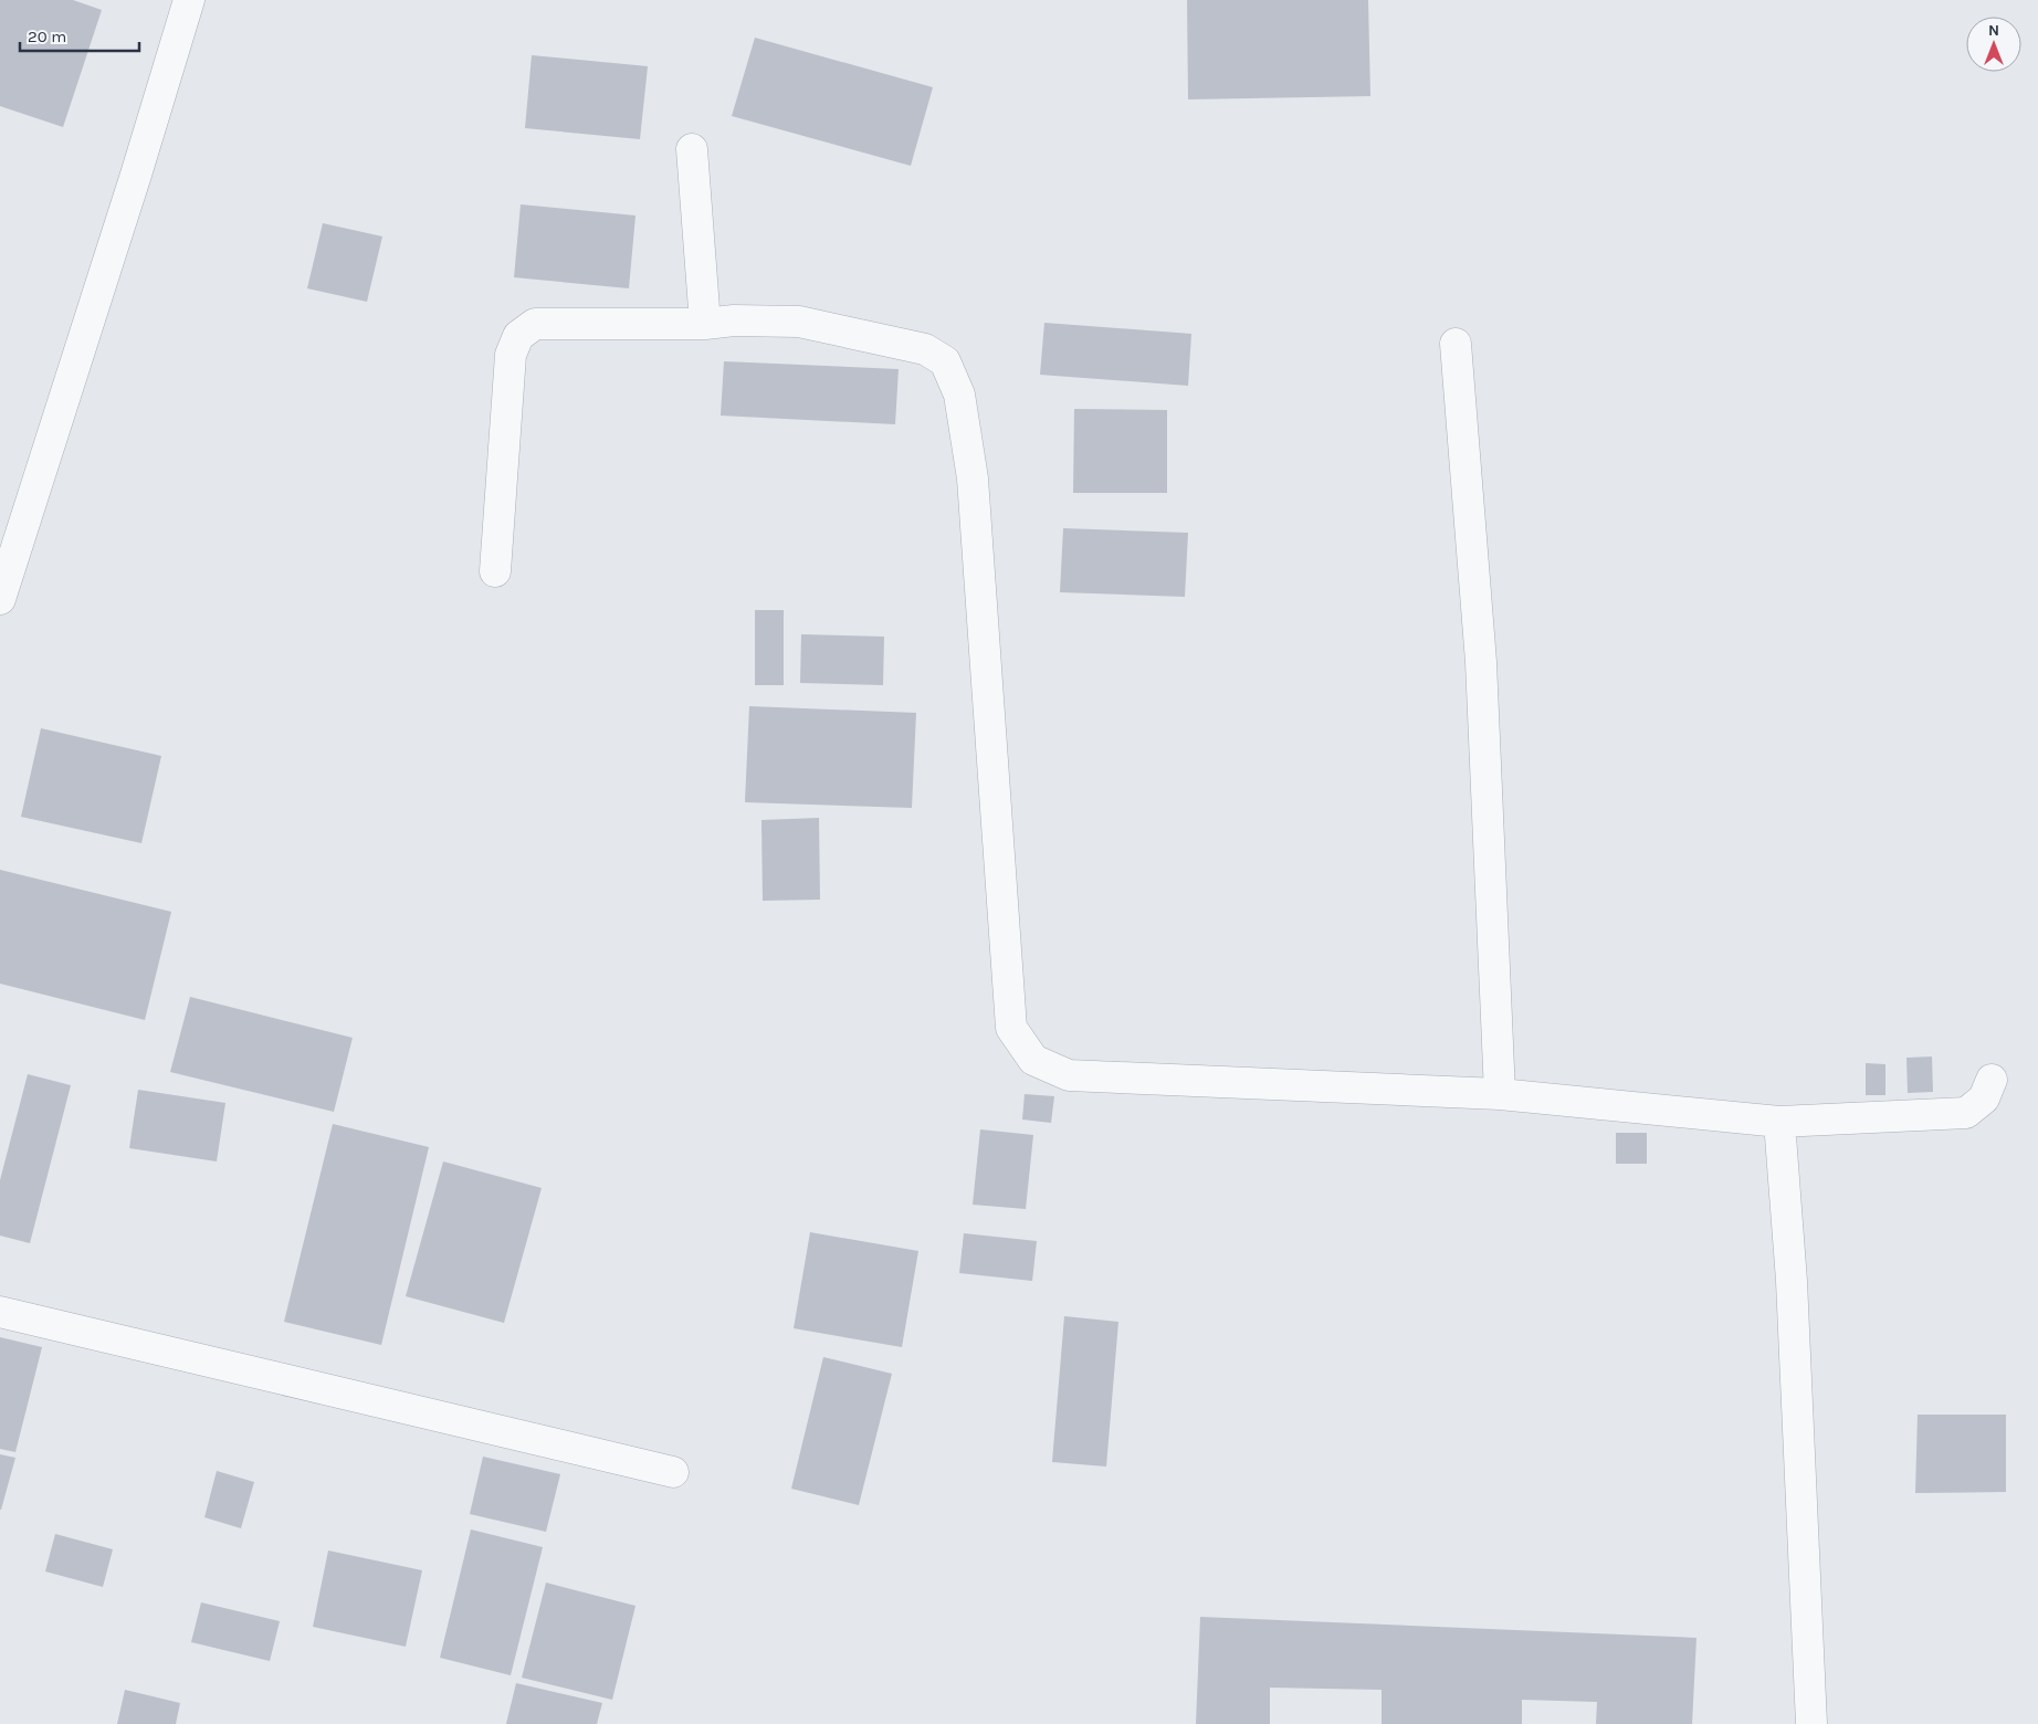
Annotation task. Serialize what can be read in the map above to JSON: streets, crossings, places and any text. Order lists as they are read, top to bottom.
{
  "scale_bar": "20 m",
  "north": "top"
}
